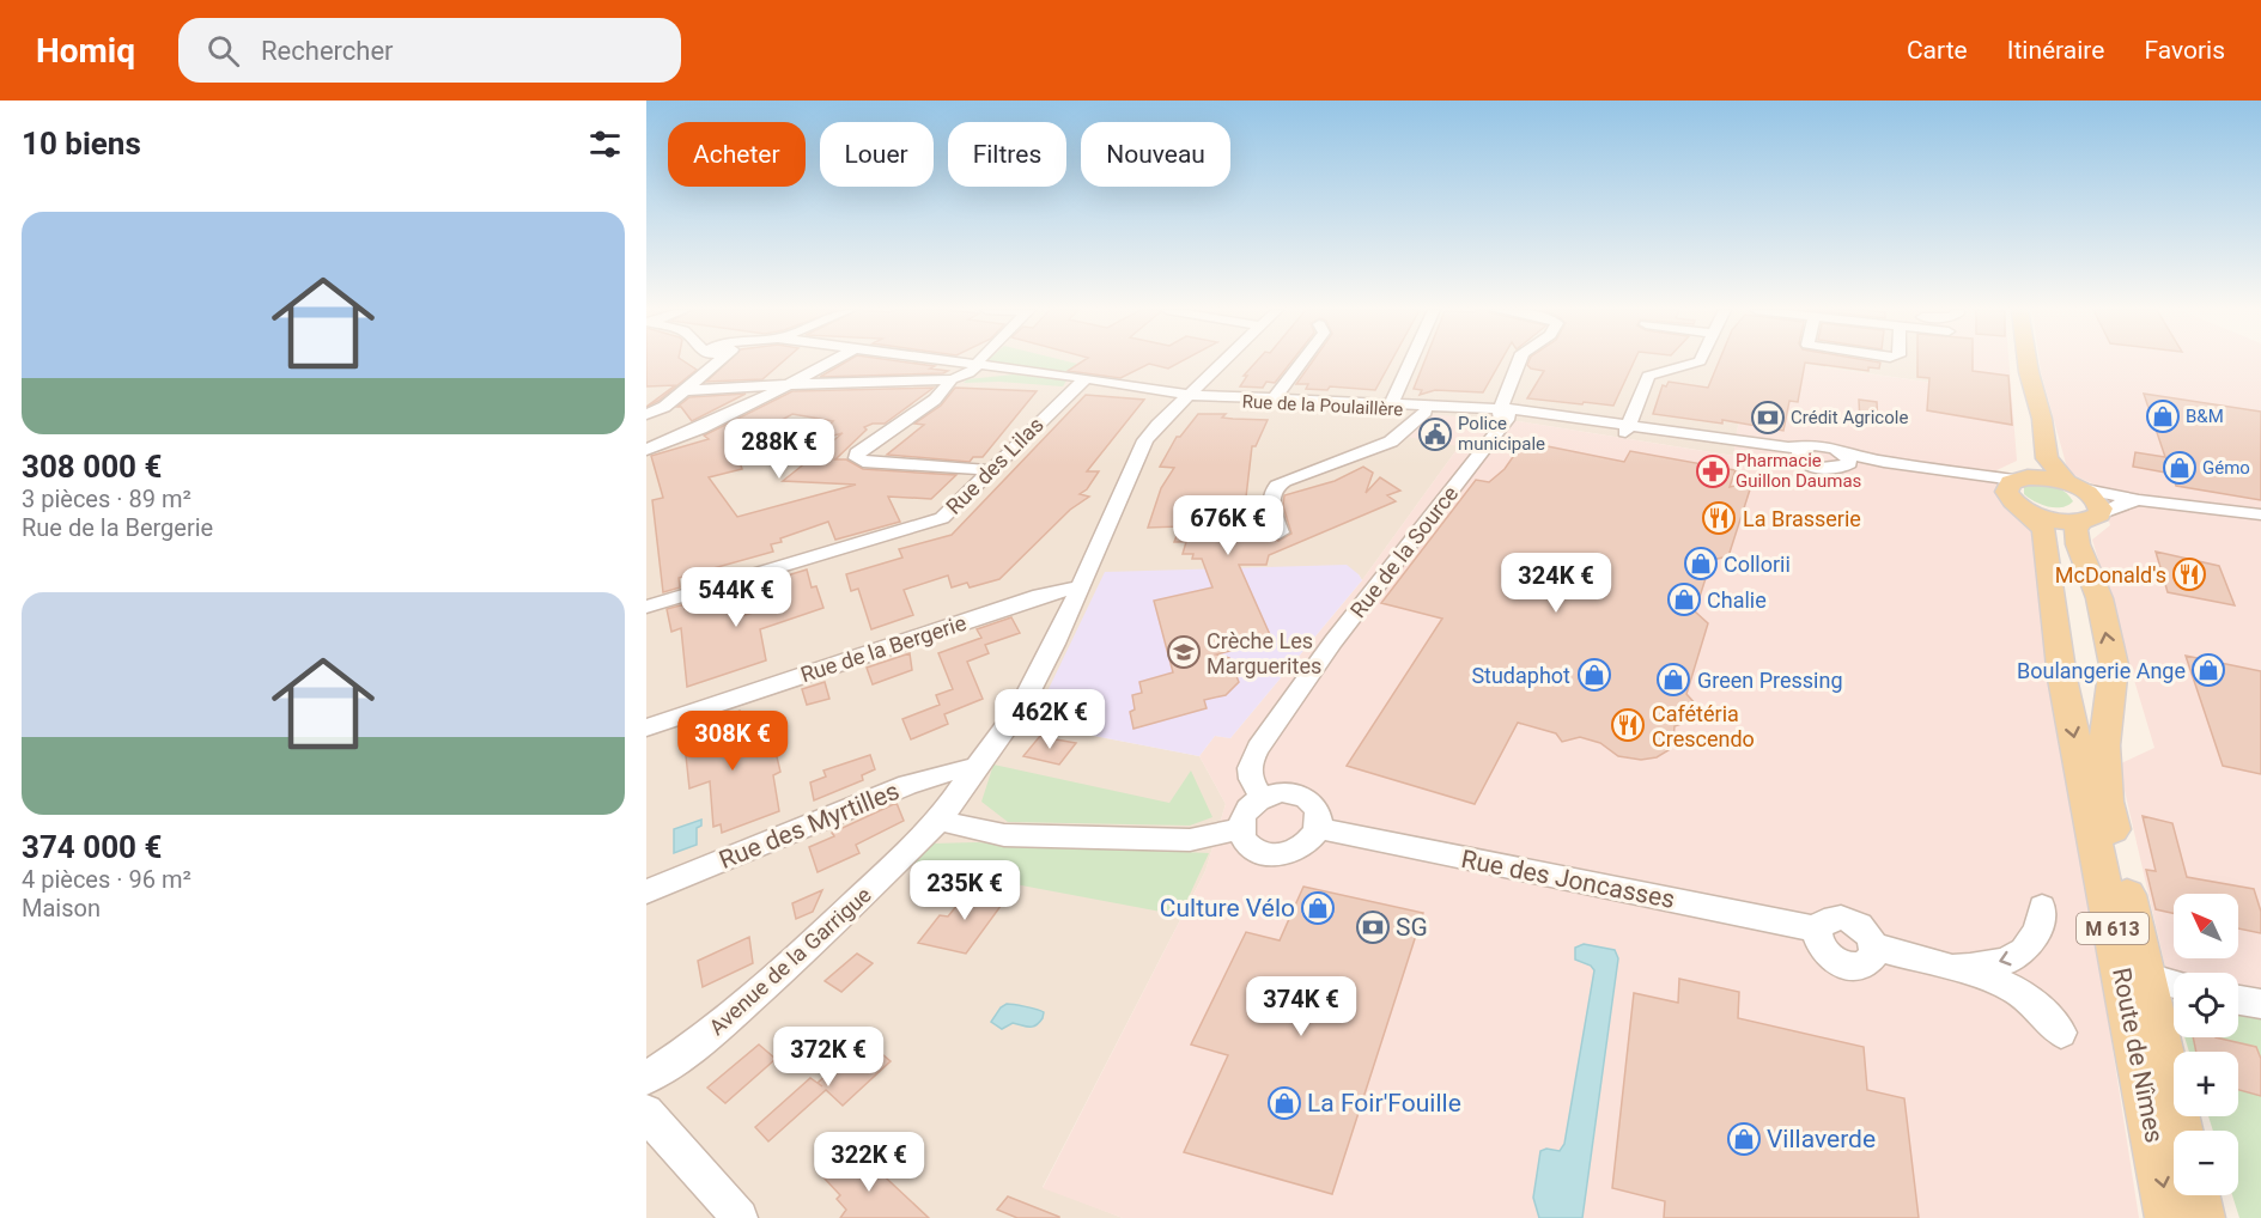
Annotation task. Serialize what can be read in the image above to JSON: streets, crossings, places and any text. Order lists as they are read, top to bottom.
{
  "streets": {
    "main road": ["M 613", "Route de Nîmes"],
    "street": [
      "Rue de la Poulaillère",
      "Rue des Lilas",
      "Rue de la Source",
      "Rue de la Bergerie",
      "Rue des Myrtilles",
      "Rue des Joncasses",
      "Avenue de la Garrigue"
    ]
  },
  "crossings": [
    ["Rue de la Poulaillère", "Rue des Lilas"],
    ["Rue de la Poulaillère", "Rue de la Source"],
    ["Rue de la Poulaillère", "Avenue de la Garrigue"],
    ["Rue de la Poulaillère", "Route de Nîmes"],
    ["Rue de la Source", "Rue des Joncasses"],
    ["Rue de la Bergerie", "Avenue de la Garrigue"],
    ["Rue des Myrtilles", "Avenue de la Garrigue"]
  ],
  "places": {
    "shop": [
      "B&M",
      "Gémo",
      "Collorii",
      "Chalie",
      "Boulangerie Ange",
      "Studaphot",
      "Green Pressing",
      "Culture Vélo",
      "La Foir'Fouille",
      "Villaverde"
    ],
    "bank": ["Crédit Agricole", "SG"],
    "public building": ["Police municipale"],
    "pharmacy": ["Pharmacie Guillon Daumas"],
    "restaurant": ["La Brasserie", "McDonald's", "Cafétéria Crescendo"],
    "school or university": ["Crèche Les Marguerites"]
  },
  "north": "top left",
  "page": {
    "header": "Homiq",
    "search": "Rechercher",
    "nav": ["Carte", "Itinéraire", "Favoris"],
    "heading": "10 biens",
    "chip": [
      "Acheter",
      "Louer",
      "Filtres",
      "Nouveau"
    ],
    "list": [
      {
        "name": "308 000 €",
        "note": "3 pièces · 89 m² · Rue de la Bergerie"
      },
      {
        "name": "374 000 €",
        "note": "4 pièces · 96 m² · Maison"
      }
    ],
    "price": [
      "288K €",
      "676K €",
      "324K €",
      "544K €",
      "462K €",
      "308K €",
      "235K €",
      "374K €",
      "372K €",
      "322K €"
    ],
    "map_buttons": ["+", "−"]
  }
}
